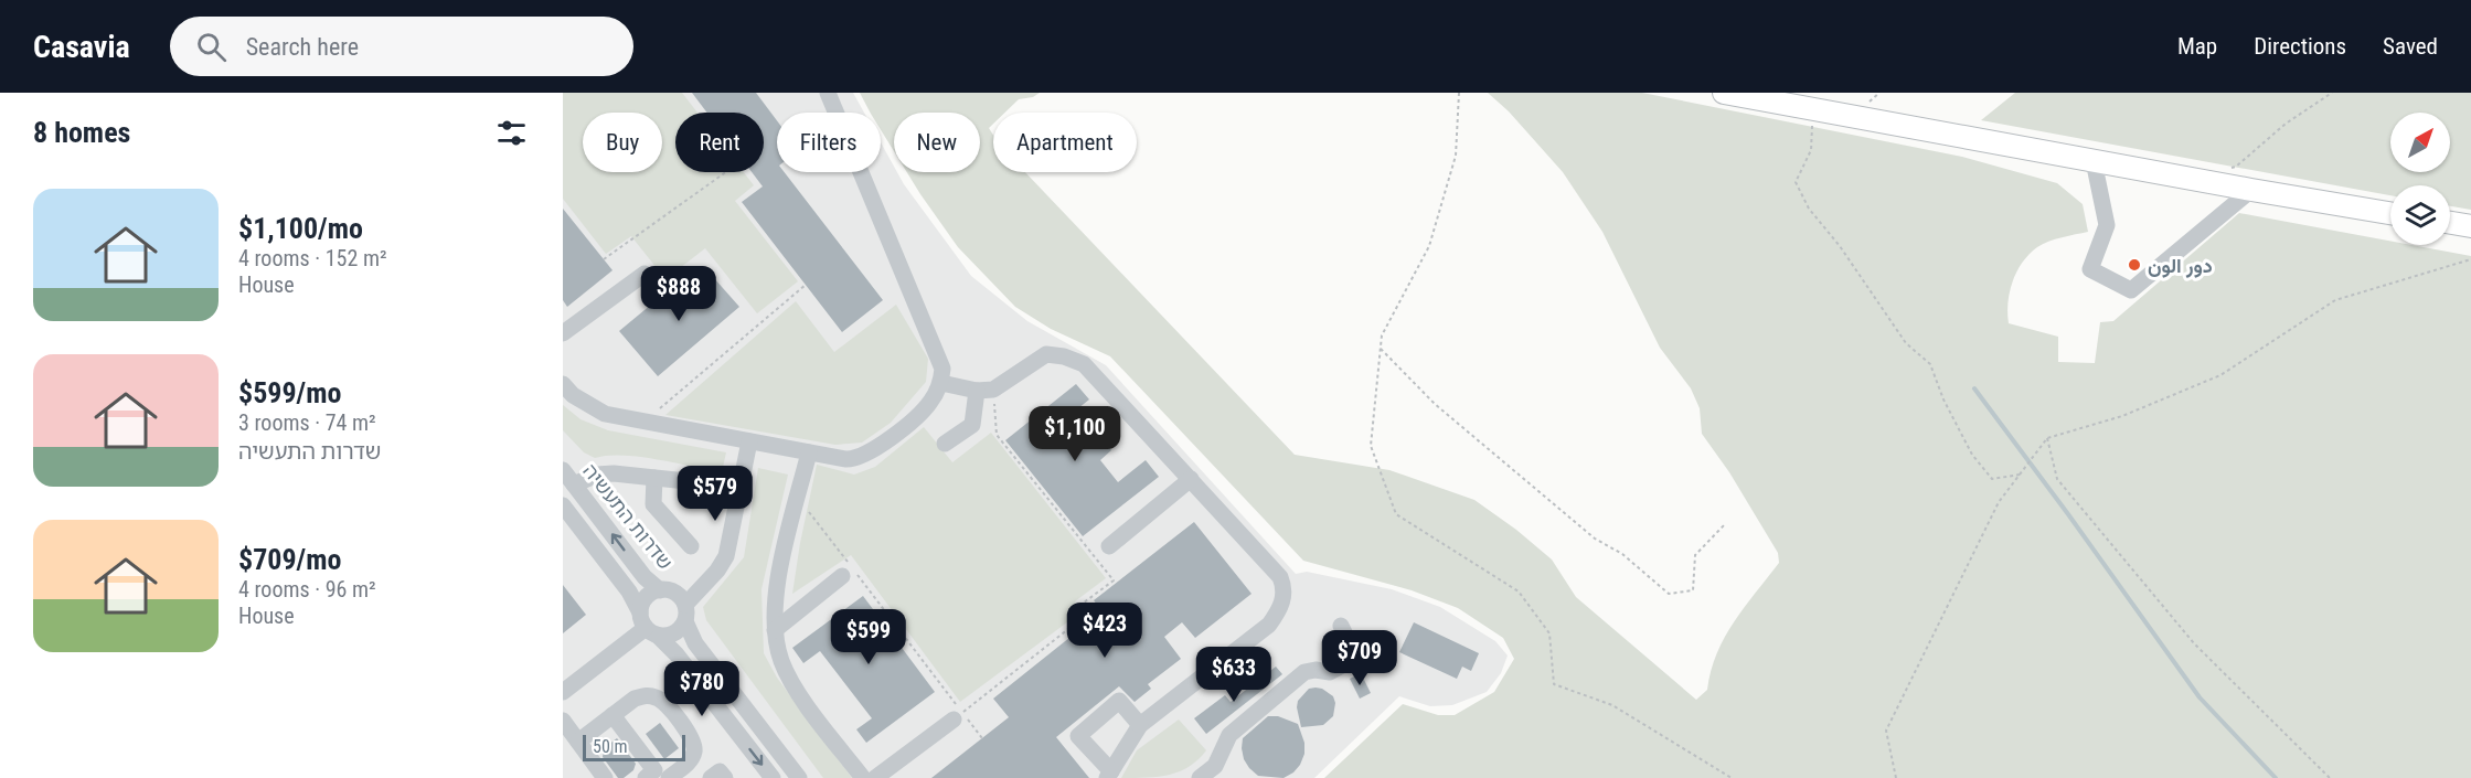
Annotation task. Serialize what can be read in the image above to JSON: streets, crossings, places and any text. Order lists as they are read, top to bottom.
{
  "streets": {
    "street": ["שדרות התעשיה"]
  },
  "places": ["دور الون"],
  "scale_bar": "50 m",
  "north": "top right",
  "page": {
    "header": "Casavia",
    "search": "Search here",
    "nav": ["Map", "Directions", "Saved"],
    "heading": "8 homes",
    "chip": [
      "Buy",
      "Rent",
      "Filters",
      "New",
      "Apartment"
    ],
    "list": [
      {
        "name": "$1,100/mo",
        "note": "4 rooms · 152 m² · House"
      },
      {
        "name": "$599/mo",
        "note": "3 rooms · 74 m² · שדרות התעשיה"
      },
      {
        "name": "$709/mo",
        "note": "4 rooms · 96 m² · House"
      }
    ],
    "price": [
      "$888",
      "$1,100",
      "$579",
      "$423",
      "$599",
      "$709",
      "$633",
      "$780"
    ],
    "scale": "50 m"
  }
}
